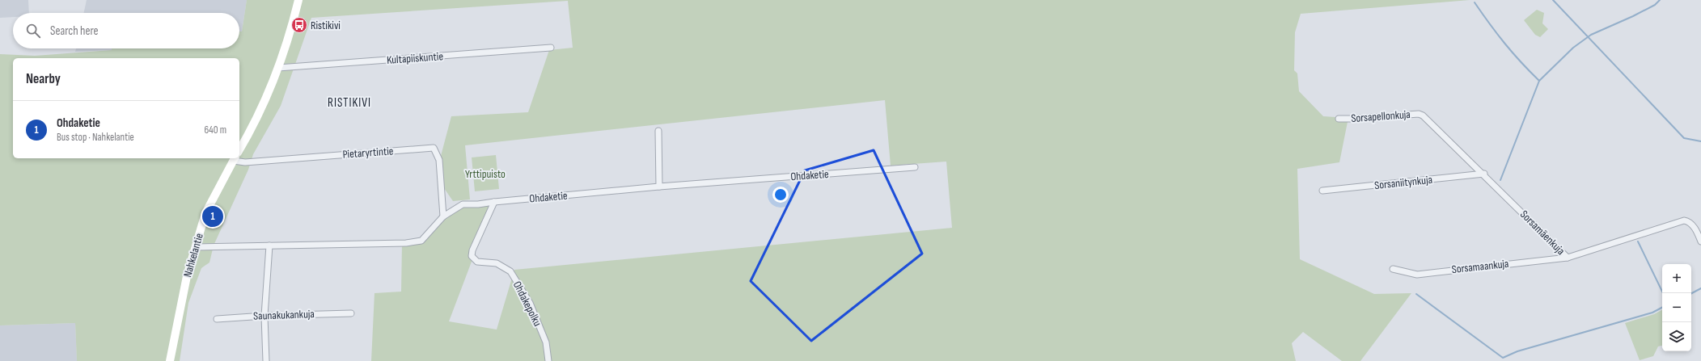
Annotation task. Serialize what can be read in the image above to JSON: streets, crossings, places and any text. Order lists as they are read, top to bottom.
{
  "streets": {
    "main road": ["Nahkelantie"],
    "street": [
      "Kultapiiskuntie",
      "Sorsapellonkuja",
      "Pietaryrtintie",
      "Ohdaketie",
      "Sorsaniitynkuja",
      "Sorsamäenkuja",
      "Sorsamaankuja",
      "Ohdakepolku",
      "Saunakukankuja"
    ]
  },
  "crossings": [
    ["Sorsapellonkuja", "Sorsamäenkuja"],
    ["Pietaryrtintie", "Ohdaketie"],
    ["Pietaryrtintie", "Nahkelantie"],
    ["Ohdaketie", "Nahkelantie"],
    ["Ohdaketie", "Ohdakepolku"],
    ["Sorsaniitynkuja", "Sorsamäenkuja"],
    ["Sorsamäenkuja", "Sorsamaankuja"]
  ],
  "districts": ["RISTIKIVI"],
  "parks": ["Yrttipuisto"],
  "places": {
    "bus stop": ["Ristikivi"]
  },
  "page": {
    "search": "Search here",
    "heading": "Nearby",
    "list": [
      {
        "mark": "1",
        "name": "Ohdaketie",
        "note": "Bus stop · Nahkelantie",
        "value": "640 m"
      }
    ],
    "pins": "1",
    "map_buttons": ["+", "−"]
  }
}
